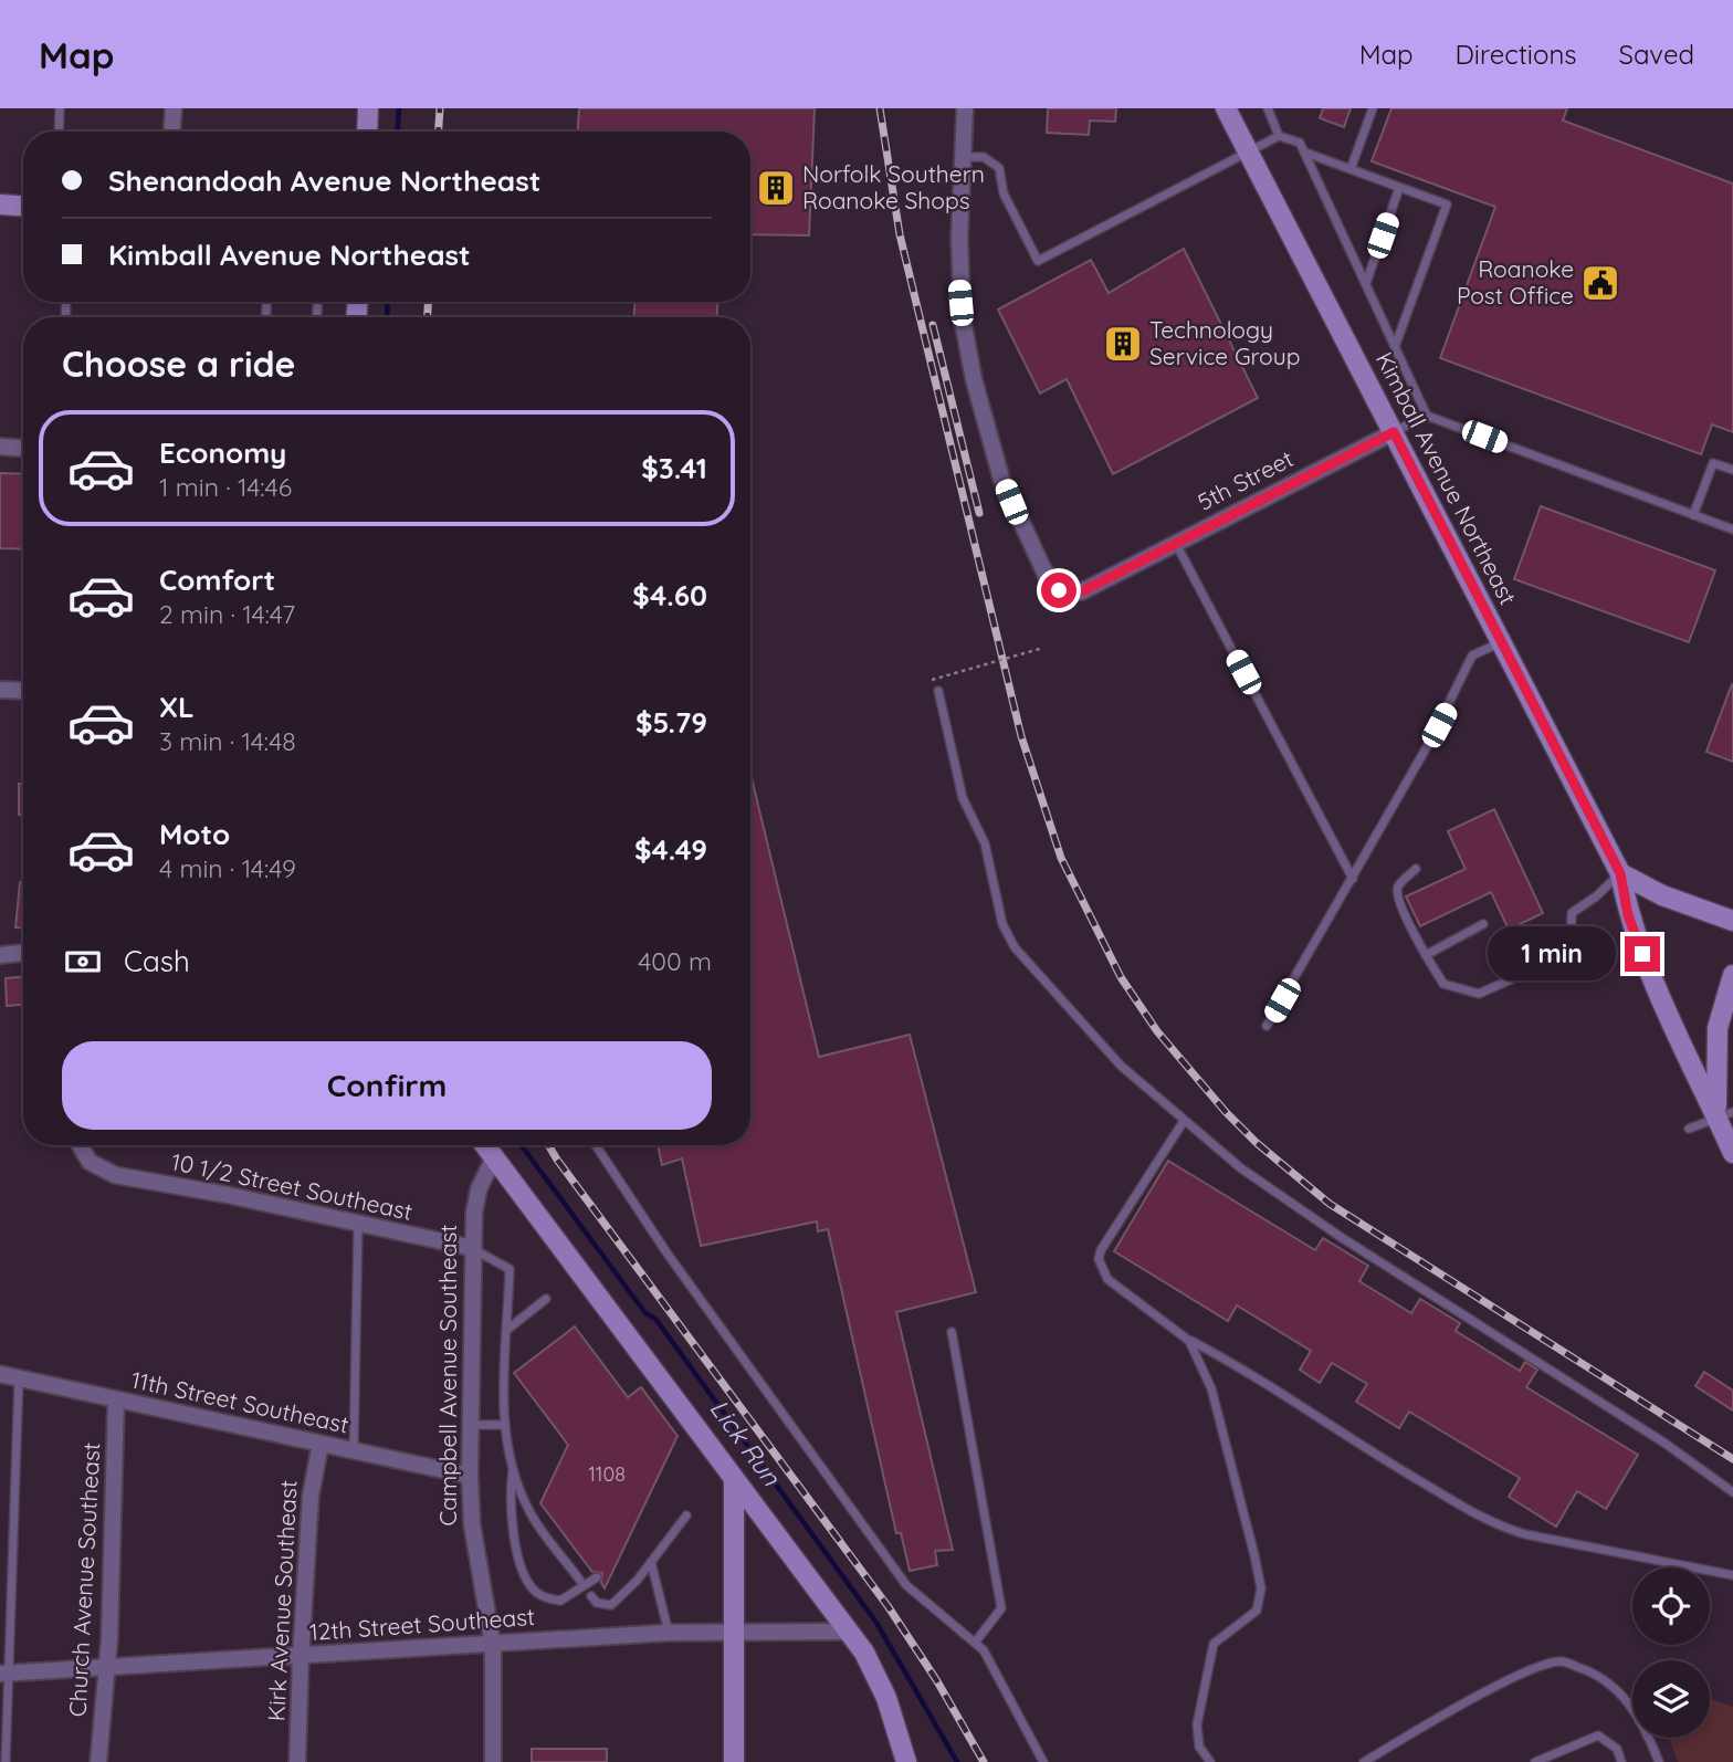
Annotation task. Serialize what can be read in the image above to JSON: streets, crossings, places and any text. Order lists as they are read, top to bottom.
{
  "streets": {
    "main road": ["Kimball Avenue Northeast"],
    "street": [
      "5th Street",
      "10 1/2 Street Southeast",
      "Campbell Avenue Southeast",
      "11th Street Southeast",
      "Church Avenue Southeast",
      "Kirk Avenue Southeast",
      "12th Street Southeast"
    ]
  },
  "crossings": [
    ["Kimball Avenue Northeast", "5th Street"],
    ["10 1/2 Street Southeast", "Campbell Avenue Southeast"],
    ["Campbell Avenue Southeast", "11th Street Southeast"],
    ["Campbell Avenue Southeast", "12th Street Southeast"],
    ["11th Street Southeast", "Church Avenue Southeast"],
    ["11th Street Southeast", "Kirk Avenue Southeast"],
    ["Church Avenue Southeast", "12th Street Southeast"],
    ["Kirk Avenue Southeast", "12th Street Southeast"]
  ],
  "water": ["Lick Run"],
  "places": {
    "building": ["Norfolk Southern Roanoke Shops", "Technology Service Group"],
    "public building": ["Roanoke Post Office"]
  },
  "house_numbers": ["1108"],
  "page": {
    "header": "Map",
    "nav": ["Map", "Directions", "Saved"],
    "banner": ["Shenandoah Avenue Northeast", "Kimball Avenue Northeast"],
    "heading": "Choose a ride",
    "list": [
      {
        "name": "Economy",
        "note": "1 min · 14:46",
        "value": "$3.41"
      },
      {
        "name": "Comfort",
        "note": "2 min · 14:47",
        "value": "$4.60"
      },
      {
        "name": "XL",
        "note": "3 min · 14:48",
        "value": "$5.79"
      },
      {
        "name": "Moto",
        "note": "4 min · 14:49",
        "value": "$4.49"
      }
    ],
    "pay": ["Cash", "400 m"],
    "bubble": "1 min",
    "buttons": "Confirm"
  }
}
